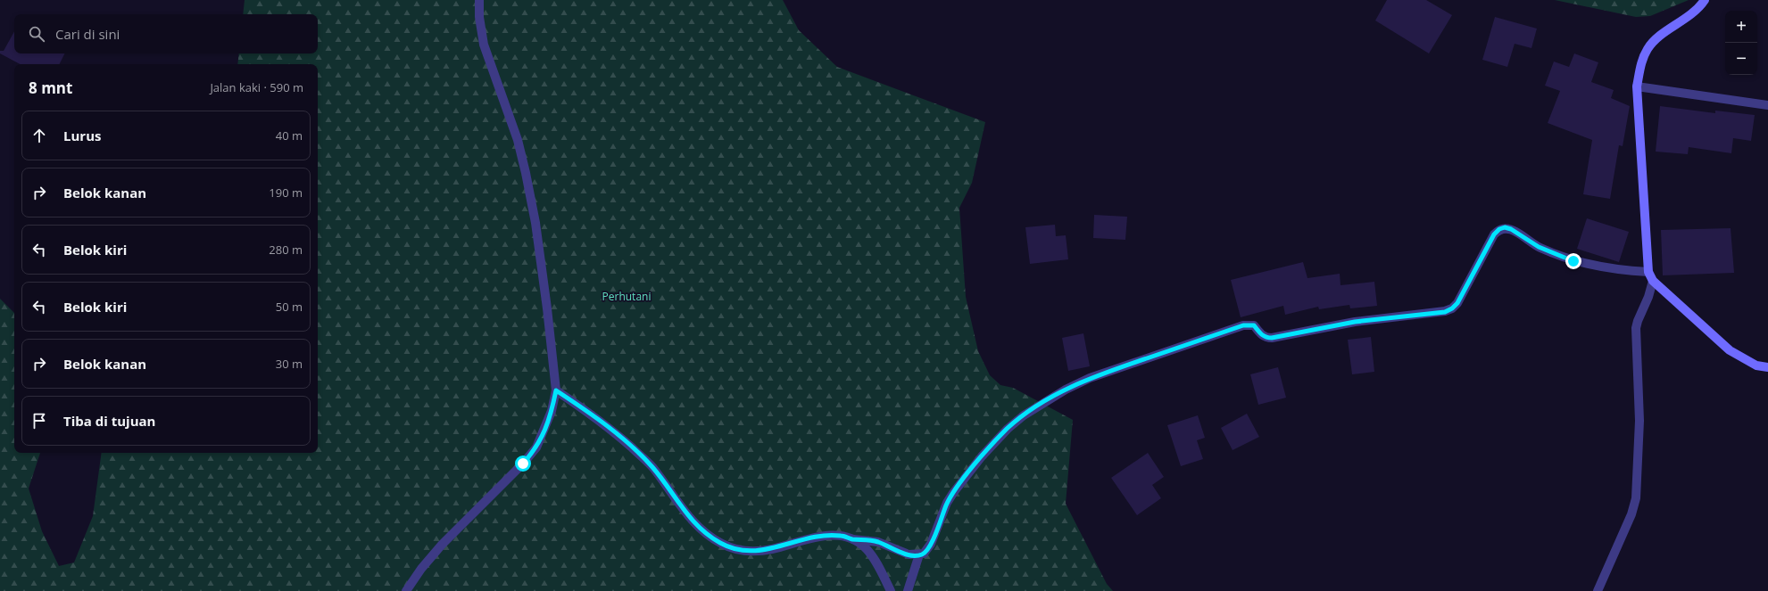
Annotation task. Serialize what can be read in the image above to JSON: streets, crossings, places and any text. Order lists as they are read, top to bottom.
{
  "parks": ["Perhutani"],
  "page": {
    "map_buttons": ["+", "−"],
    "search": "Cari di sini",
    "heading": ["8 mnt", "Jalan kaki · 590 m"],
    "list": [
      ["Lurus", "40 m"],
      ["Belok kanan", "190 m"],
      ["Belok kiri", "280 m"],
      ["Belok kiri", "50 m"],
      ["Belok kanan", "30 m"],
      "Tiba di tujuan"
    ]
  }
}
